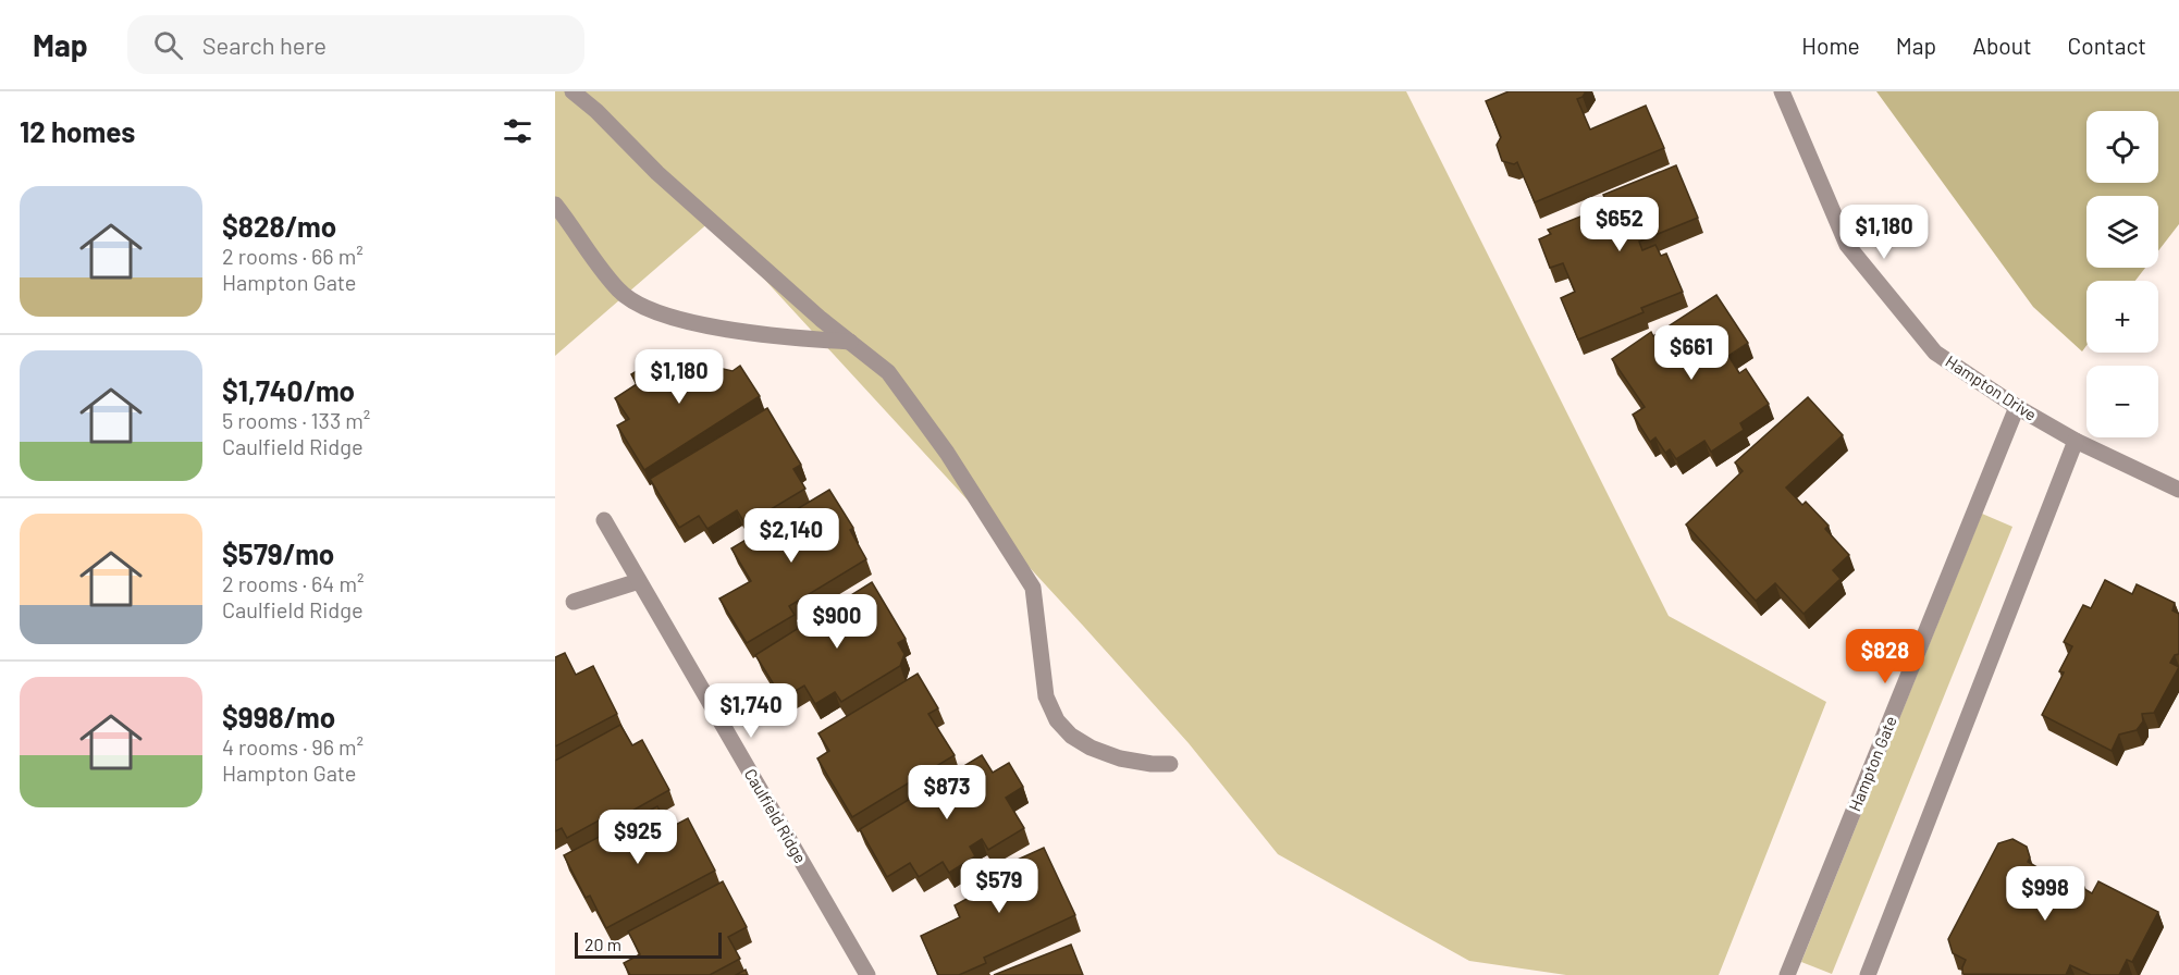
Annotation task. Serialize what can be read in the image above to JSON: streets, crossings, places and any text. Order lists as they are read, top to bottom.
{
  "streets": {
    "street": ["Hampton Drive", "Hampton Gate", "Caulfield Ridge"]
  },
  "crossings": [
    ["Hampton Drive", "Hampton Gate"]
  ],
  "scale_bar": "20 m",
  "page": {
    "header": "Map",
    "search": "Search here",
    "nav": [
      "Home",
      "Map",
      "About",
      "Contact"
    ],
    "heading": "12 homes",
    "map_buttons": ["+", "−"],
    "list": [
      {
        "name": "$828/mo",
        "note": "2 rooms · 66 m² · Hampton Gate"
      },
      {
        "name": "$1,740/mo",
        "note": "5 rooms · 133 m² · Caulfield Ridge"
      },
      {
        "name": "$579/mo",
        "note": "2 rooms · 64 m² · Caulfield Ridge"
      },
      {
        "name": "$998/mo",
        "note": "4 rooms · 96 m² · Hampton Gate"
      }
    ],
    "price": [
      "$652",
      "$1,180",
      "$661",
      "$1,180",
      "$2,140",
      "$900",
      "$828",
      "$1,740",
      "$873",
      "$925",
      "$579",
      "$998"
    ],
    "scale": "20 m"
  }
}
